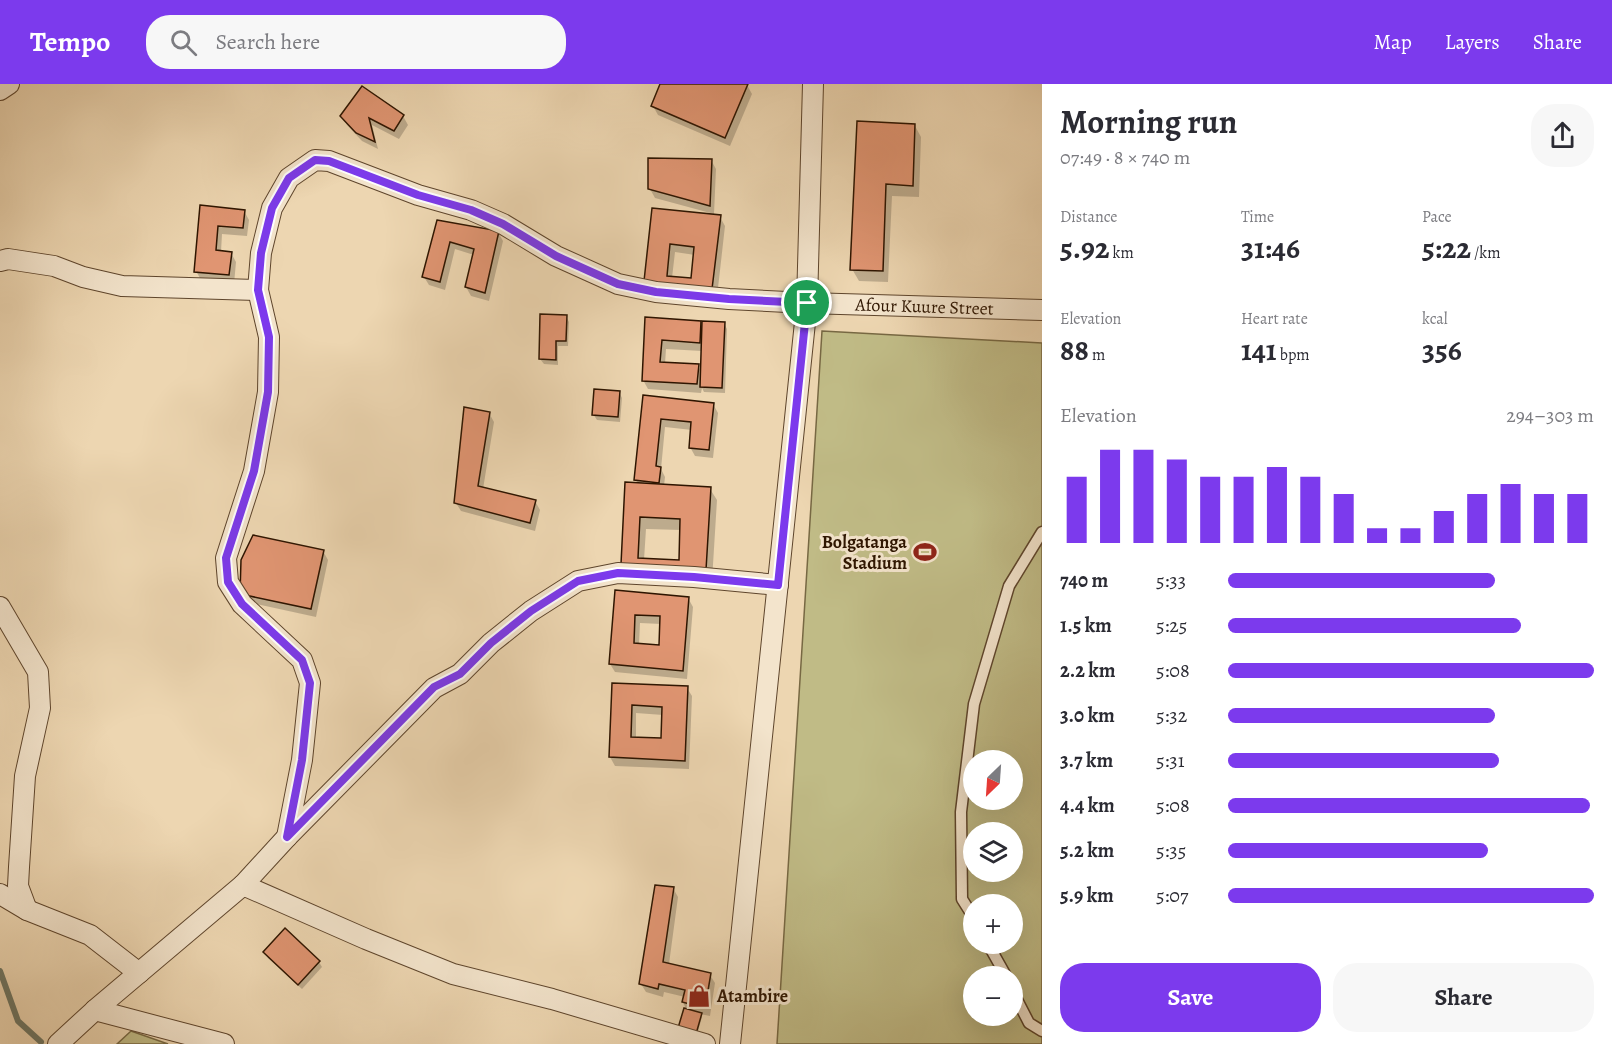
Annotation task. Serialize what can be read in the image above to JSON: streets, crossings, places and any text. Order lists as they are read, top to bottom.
{
  "streets": {
    "street": ["Afour Kuure Street"]
  },
  "places": {
    "sports": ["Bolgatanga Stadium"],
    "shop": ["Atambire"]
  },
  "north": "bottom left",
  "page": {
    "header": "Tempo",
    "search": "Search here",
    "nav": ["Map", "Layers", "Share"],
    "heading": ["Morning run", "07:49 · 8 × 740 m"],
    "stats": [
      ["Distance", "5.92 km"],
      ["Time", "31:46"],
      ["Pace", "5:22 /km"],
      ["Elevation", "88 m"],
      ["Heart rate", "141 bpm"],
      ["kcal", "356"]
    ],
    "chart": ["Elevation", "294–303 m"],
    "list": [
      {
        "name": "740 m",
        "note": "5:33"
      },
      {
        "name": "1.5 km",
        "note": "5:25"
      },
      {
        "name": "2.2 km",
        "note": "5:08"
      },
      {
        "name": "3.0 km",
        "note": "5:32"
      },
      {
        "name": "3.7 km",
        "note": "5:31"
      },
      {
        "name": "4.4 km",
        "note": "5:08"
      },
      {
        "name": "5.2 km",
        "note": "5:35"
      },
      {
        "name": "5.9 km",
        "note": "5:07"
      }
    ],
    "map_buttons": ["+", "−"],
    "buttons": ["Save", "Share"]
  }
}
